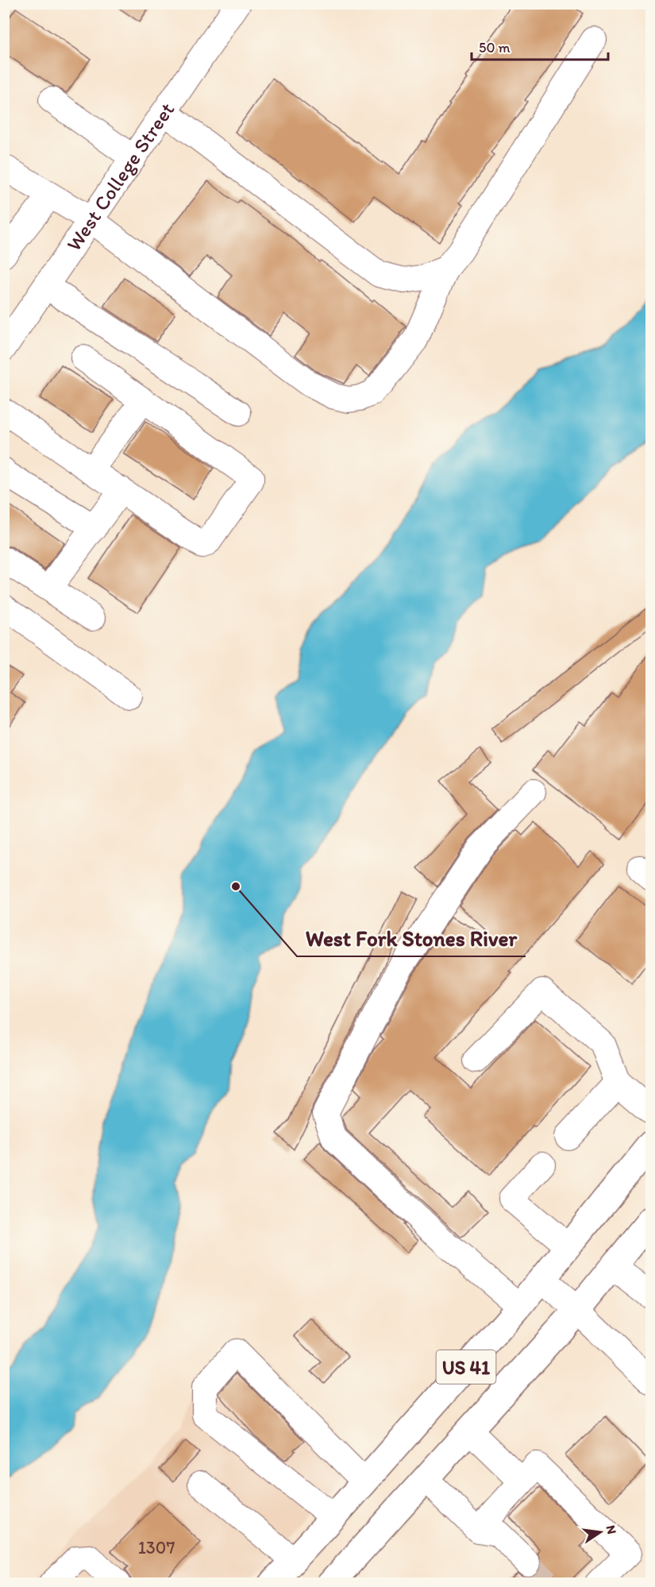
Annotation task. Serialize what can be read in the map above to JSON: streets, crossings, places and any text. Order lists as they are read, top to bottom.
{
  "streets": {
    "main road": ["US 41"],
    "street": ["West College Street"]
  },
  "places": ["West Fork Stones River"],
  "house_numbers": ["1307"],
  "scale_bar": "50 m",
  "north": "right"
}
